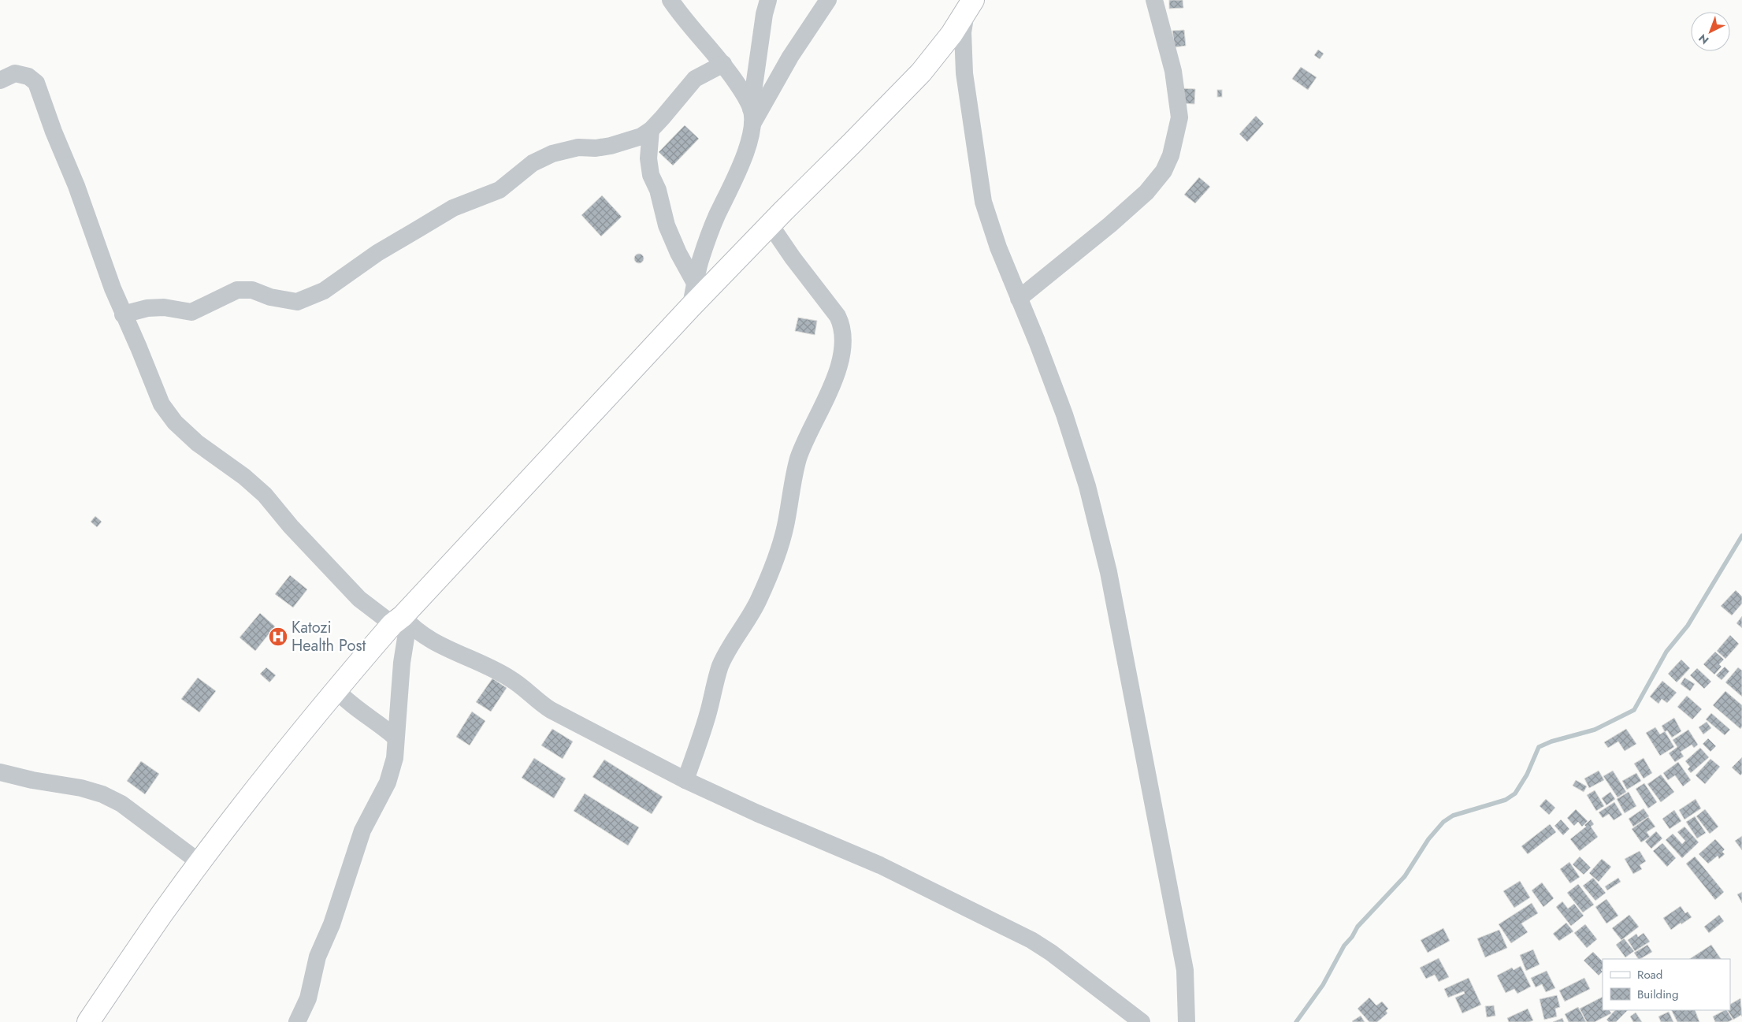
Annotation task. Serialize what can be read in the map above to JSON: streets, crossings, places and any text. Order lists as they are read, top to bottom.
{
  "places": {
    "hospital": ["Katozi Health Post"]
  },
  "legend": ["Road", "Building"],
  "north": "bottom left"
}
